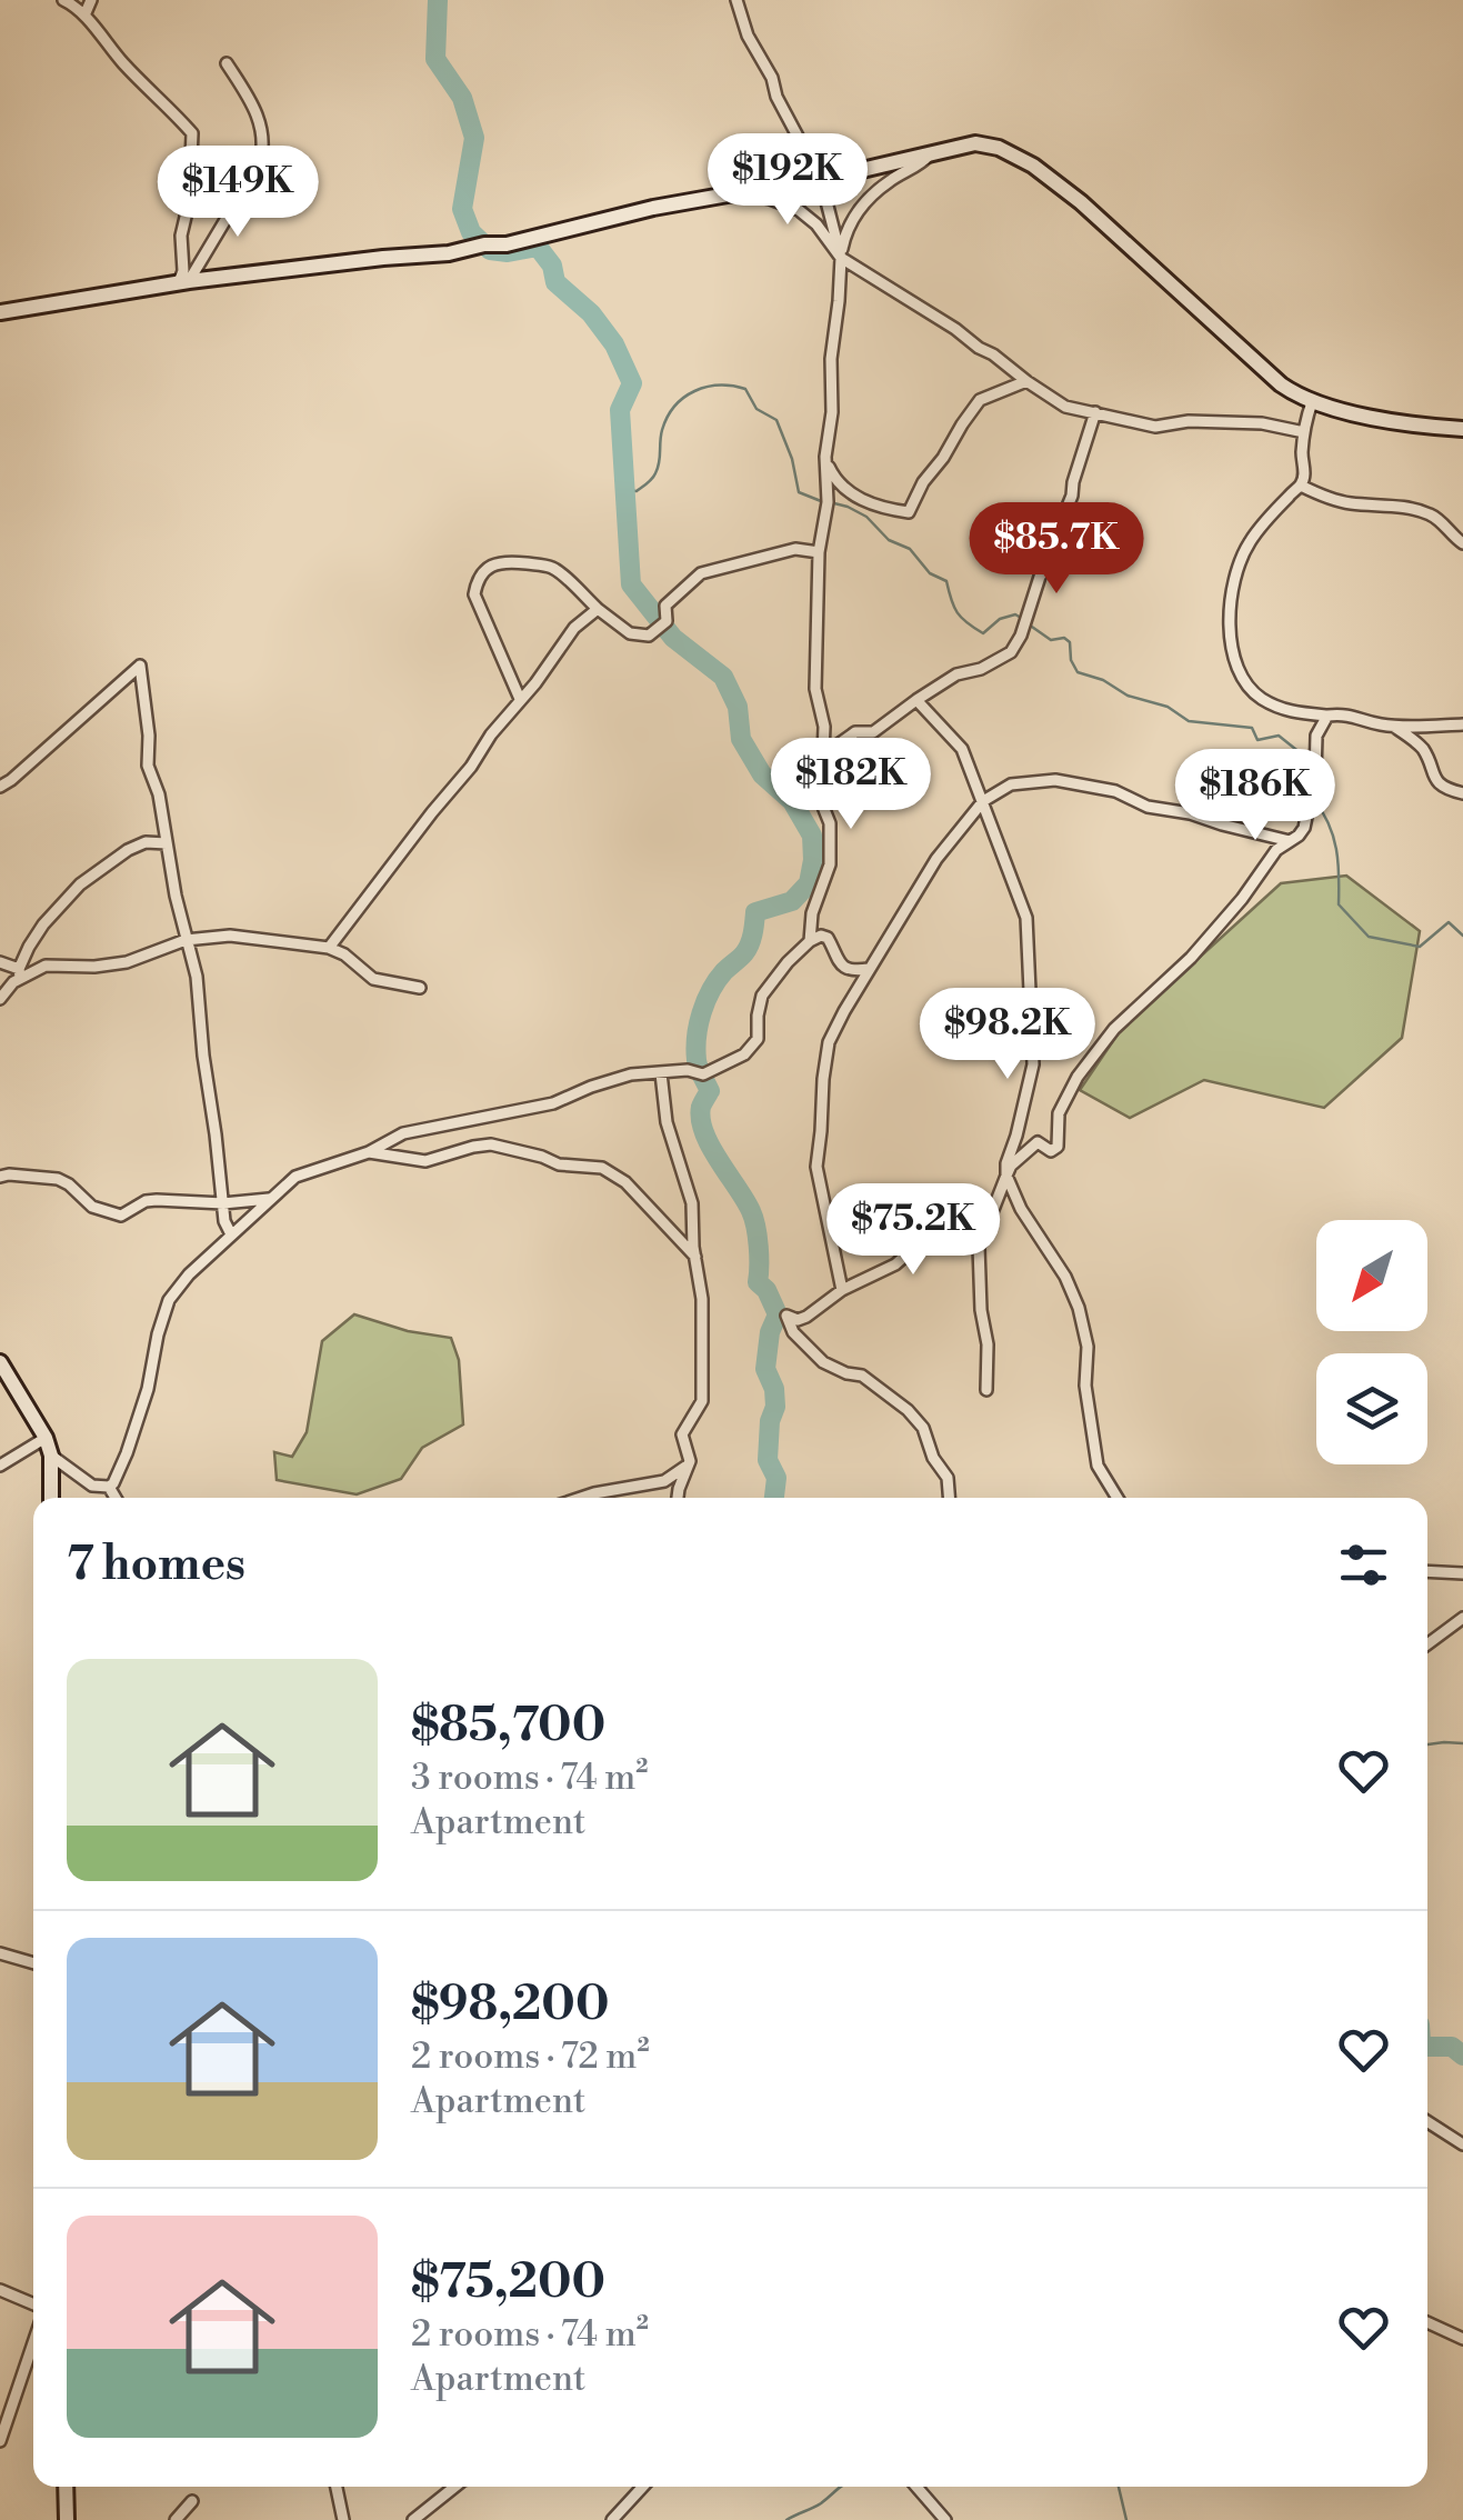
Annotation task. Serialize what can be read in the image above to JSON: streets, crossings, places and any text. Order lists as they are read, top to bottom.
{
  "north": "bottom left",
  "page": {
    "price": [
      "$192K",
      "$149K",
      "$85.7K",
      "$182K",
      "$186K",
      "$98.2K",
      "$75.2K"
    ],
    "heading": "7 homes",
    "list": [
      {
        "name": "$85,700",
        "note": "3 rooms · 74 m² · Apartment"
      },
      {
        "name": "$98,200",
        "note": "2 rooms · 72 m² · Apartment"
      },
      {
        "name": "$75,200",
        "note": "2 rooms · 74 m² · Apartment"
      }
    ]
  }
}
